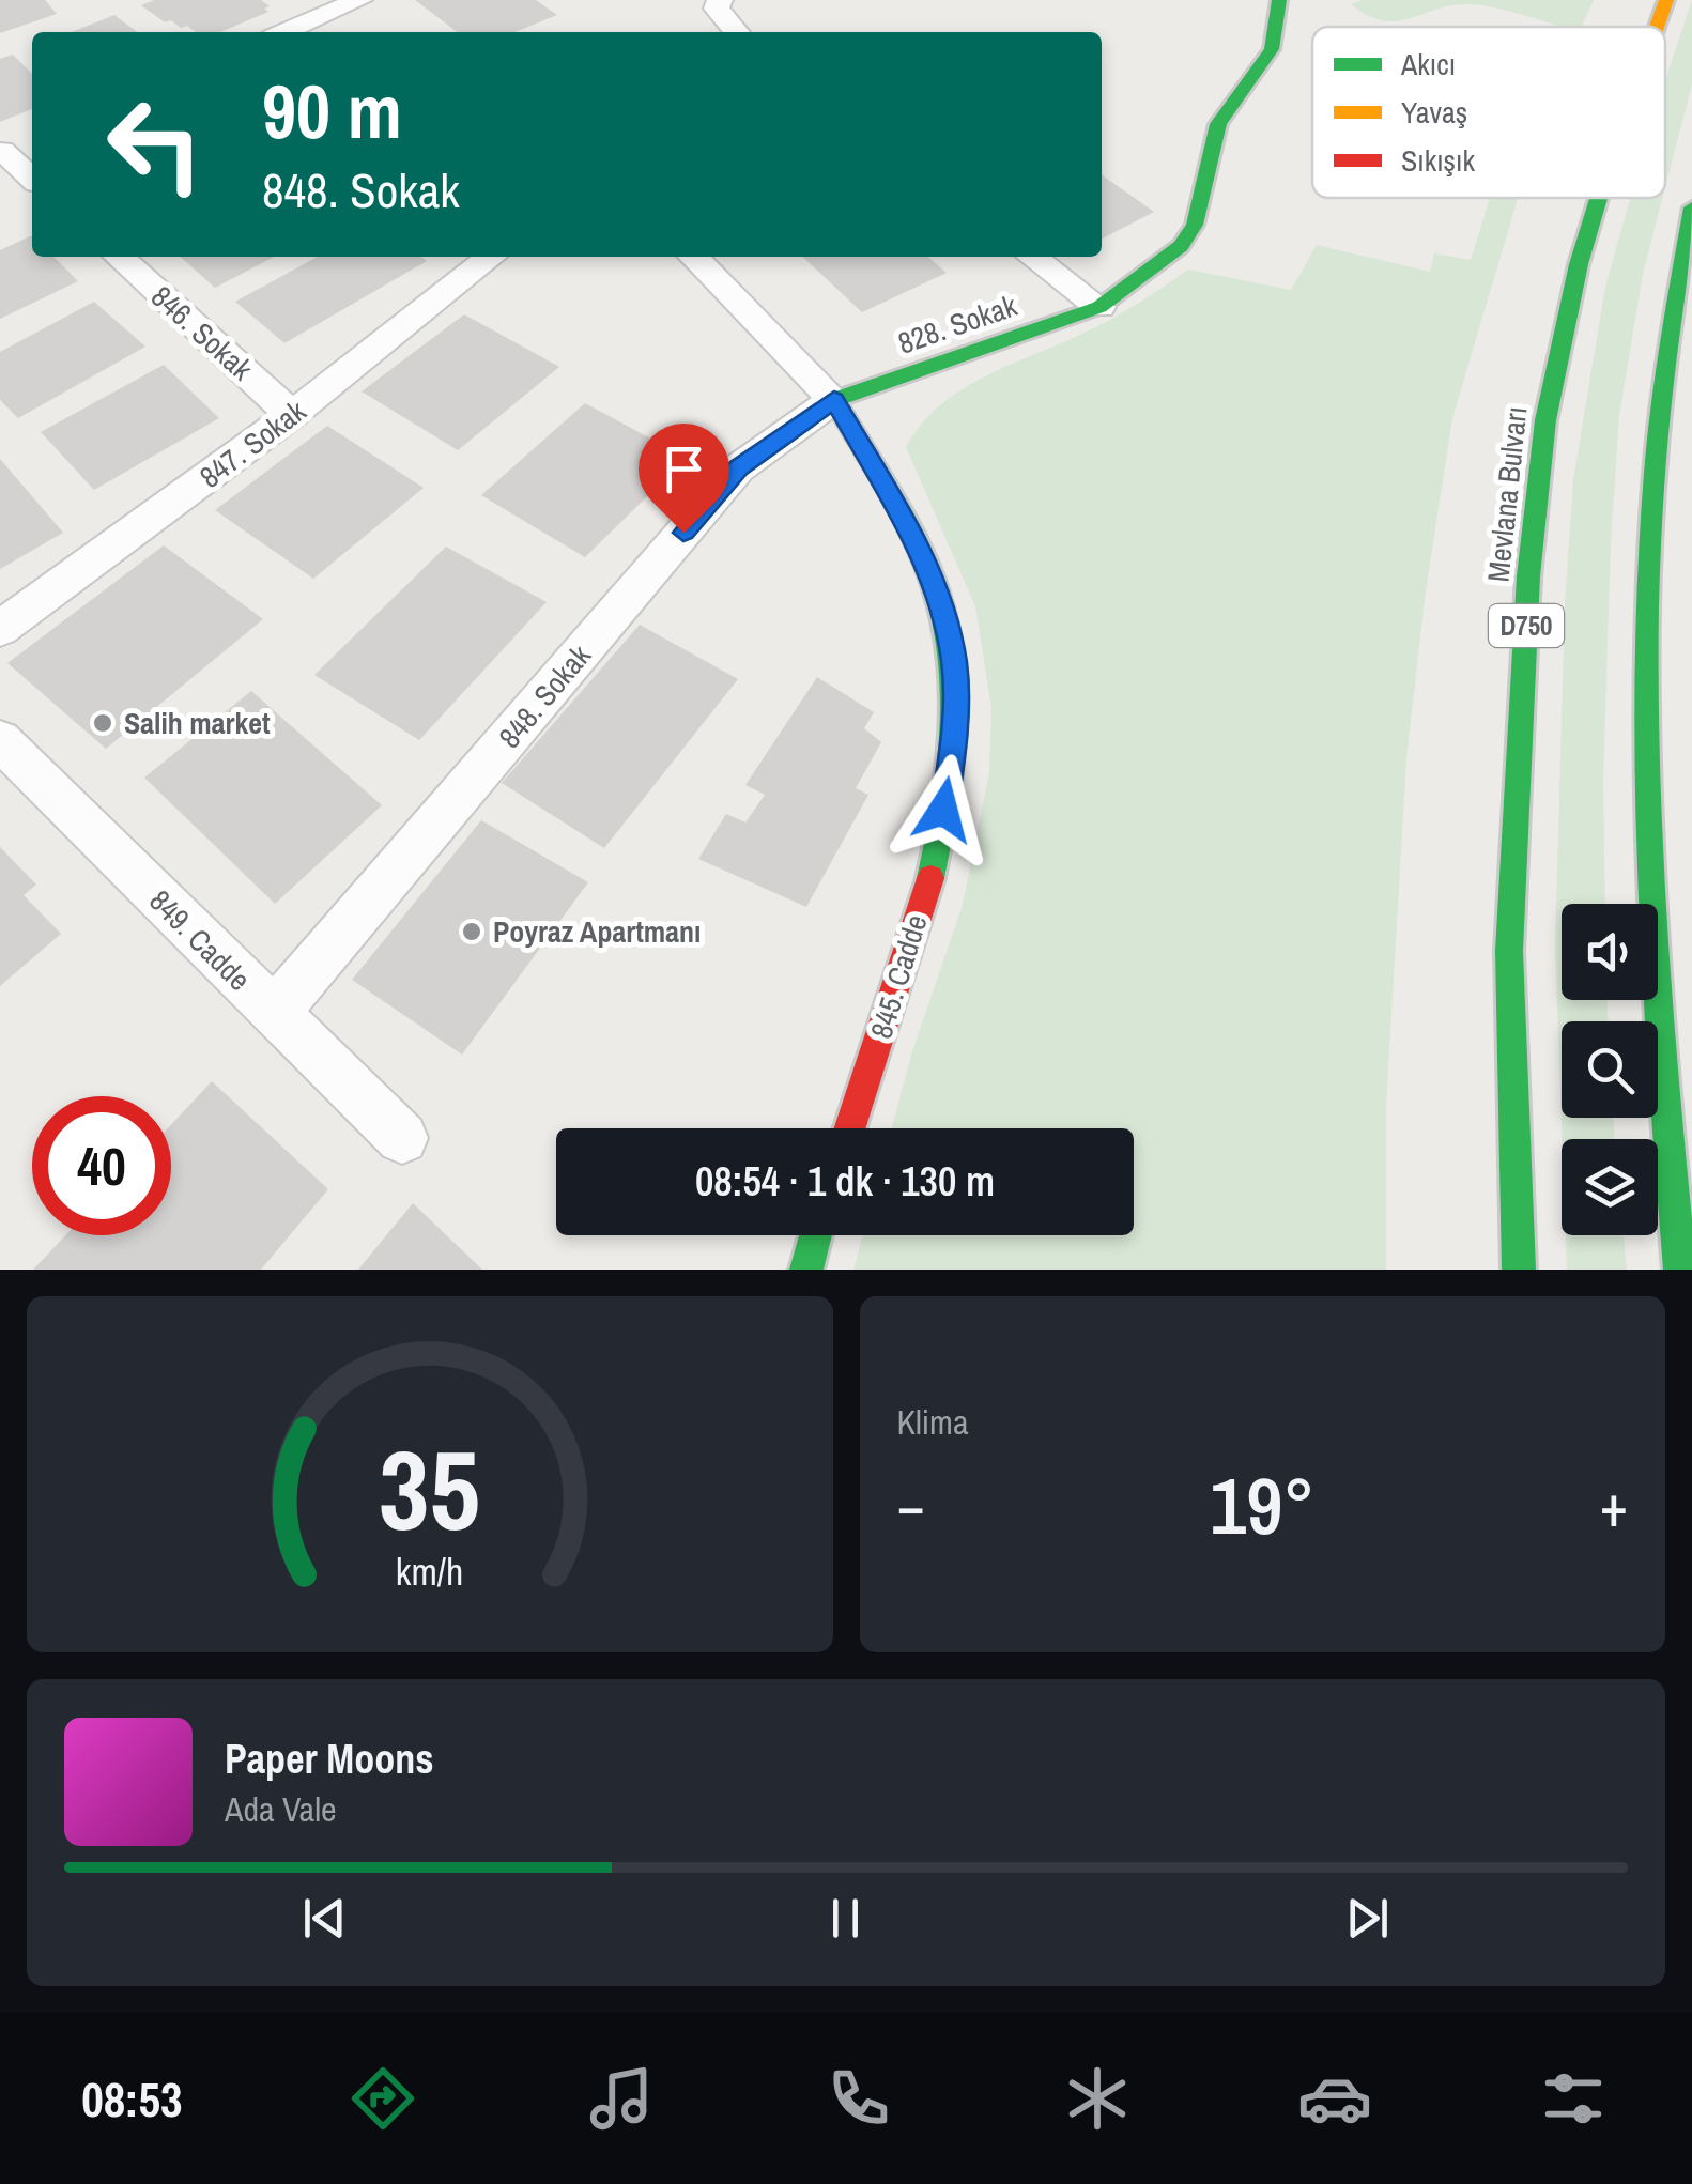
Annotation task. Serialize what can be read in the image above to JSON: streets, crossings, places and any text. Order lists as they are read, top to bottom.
{
  "streets": {
    "main road": [
      "828. Sokak",
      "Mevlana Bulvarı",
      "D750",
      "845. Cadde"
    ],
    "street": [
      "846. Sokak",
      "847. Sokak",
      "848. Sokak",
      "849. Cadde"
    ]
  },
  "crossings": [
    ["828. Sokak", "848. Sokak"],
    ["828. Sokak", "845. Cadde"],
    ["846. Sokak", "847. Sokak"],
    ["848. Sokak", "849. Cadde"],
    ["848. Sokak", "845. Cadde"]
  ],
  "places": ["Salih market", "Poyraz Apartmanı"],
  "legend": ["Akıcı", "Yavaş", "Sıkışık"],
  "page": {
    "turn": ["90 m", "848. Sokak"],
    "limit": "40",
    "trip": "08:54 · 1 dk · 130 m",
    "tile": "Klima",
    "heat": ["−", "19°", "+"],
    "song": ["Paper Moons", "Ada Vale"],
    "tabs": "08:53",
    "gauge": ["35", "km/h"]
  }
}
